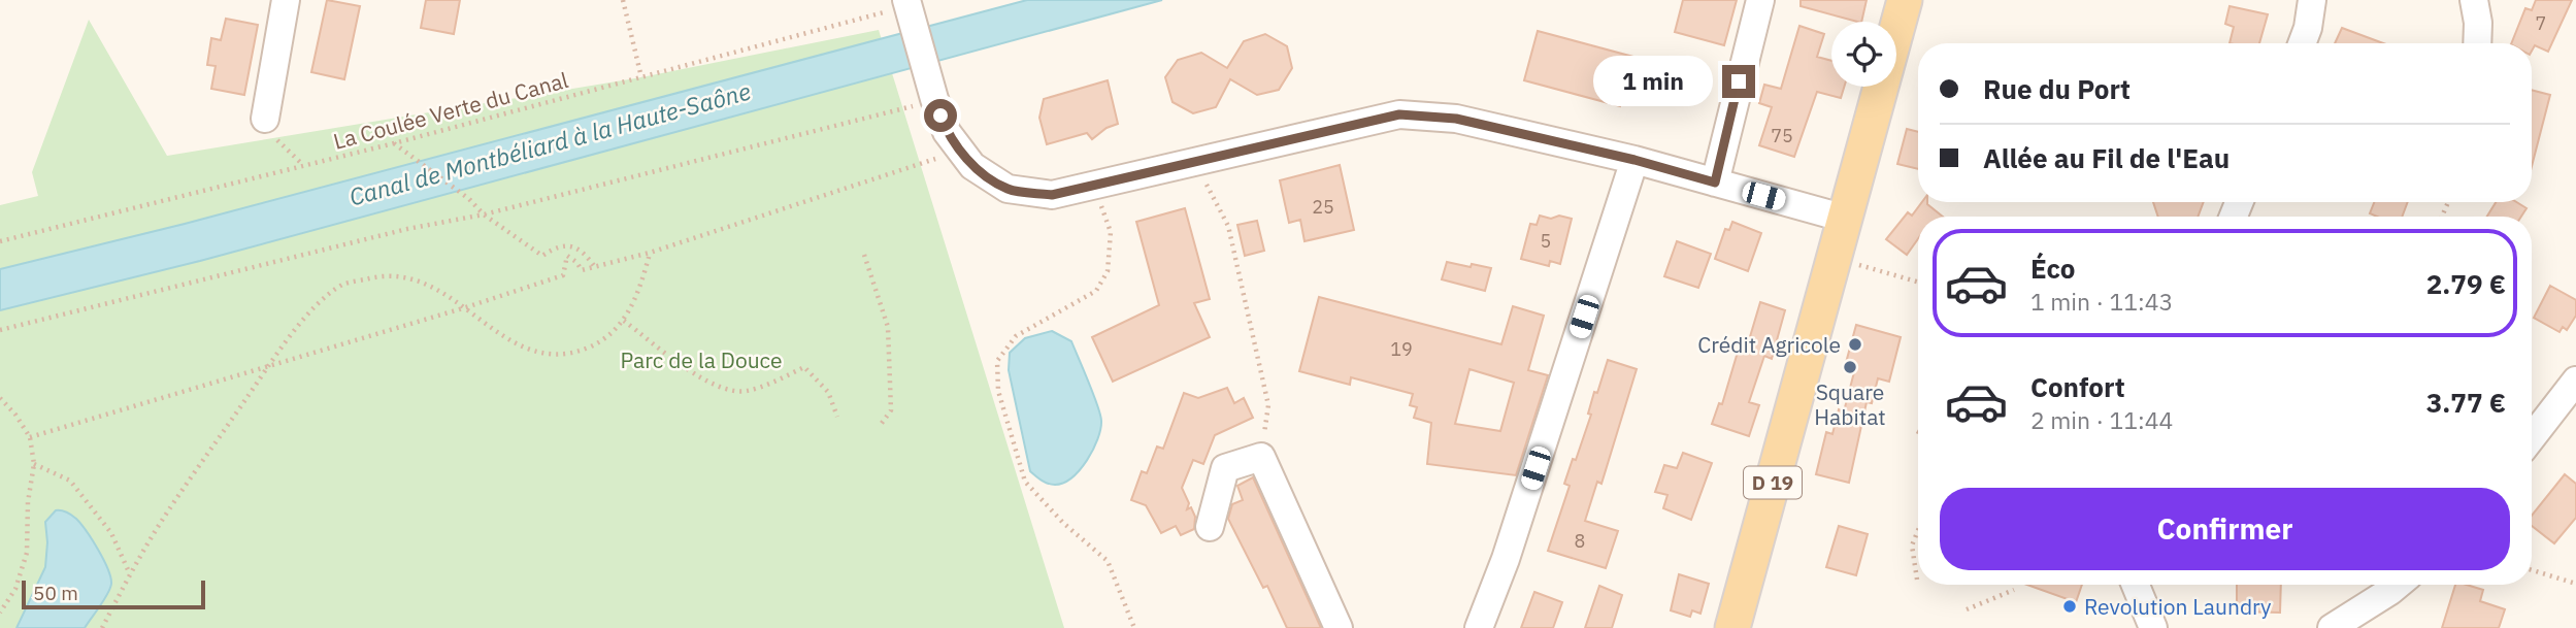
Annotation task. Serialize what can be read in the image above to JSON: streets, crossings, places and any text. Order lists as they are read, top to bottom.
{
  "streets": {
    "main road": ["D 19"],
    "path": ["La Coulée Verte du Canal"]
  },
  "water": ["Canal de Montbéliard à la Haute-Saône"],
  "parks": ["Parc de la Douce"],
  "places": ["Crédit Agricole", "Square Habitat", "Revolution Laundry"],
  "house_numbers": [
    "7",
    "75",
    "25",
    "5",
    "19",
    "8"
  ],
  "scale_bar": "50 m",
  "page": {
    "banner": ["Rue du Port", "Allée au Fil de l'Eau"],
    "bubble": "1 min",
    "list": [
      {
        "name": "Éco",
        "note": "1 min · 11:43",
        "value": "2.79 €"
      },
      {
        "name": "Confort",
        "note": "2 min · 11:44",
        "value": "3.77 €"
      }
    ],
    "buttons": "Confirmer",
    "scale": "50 m"
  }
}
